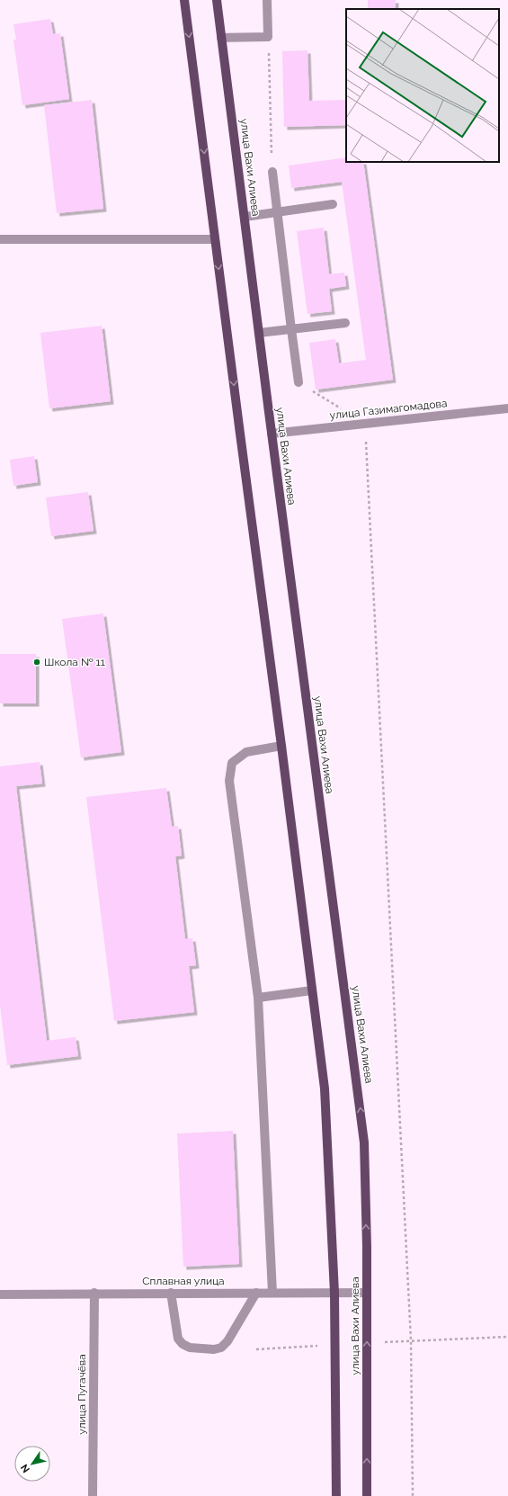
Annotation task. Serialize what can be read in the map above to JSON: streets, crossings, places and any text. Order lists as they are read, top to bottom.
{
  "streets": {
    "main road": ["улица Вахи Алиева"],
    "street": ["улица Газимагомадова", "Сплавная улица", "улица Пугачёва"]
  },
  "crossings": [
    ["улица Вахи Алиева", "улица Газимагомадова"],
    ["улица Вахи Алиева", "Сплавная улица"],
    ["Сплавная улица", "улица Пугачёва"]
  ],
  "places": ["Школа № 11"],
  "north": "bottom left"
}
